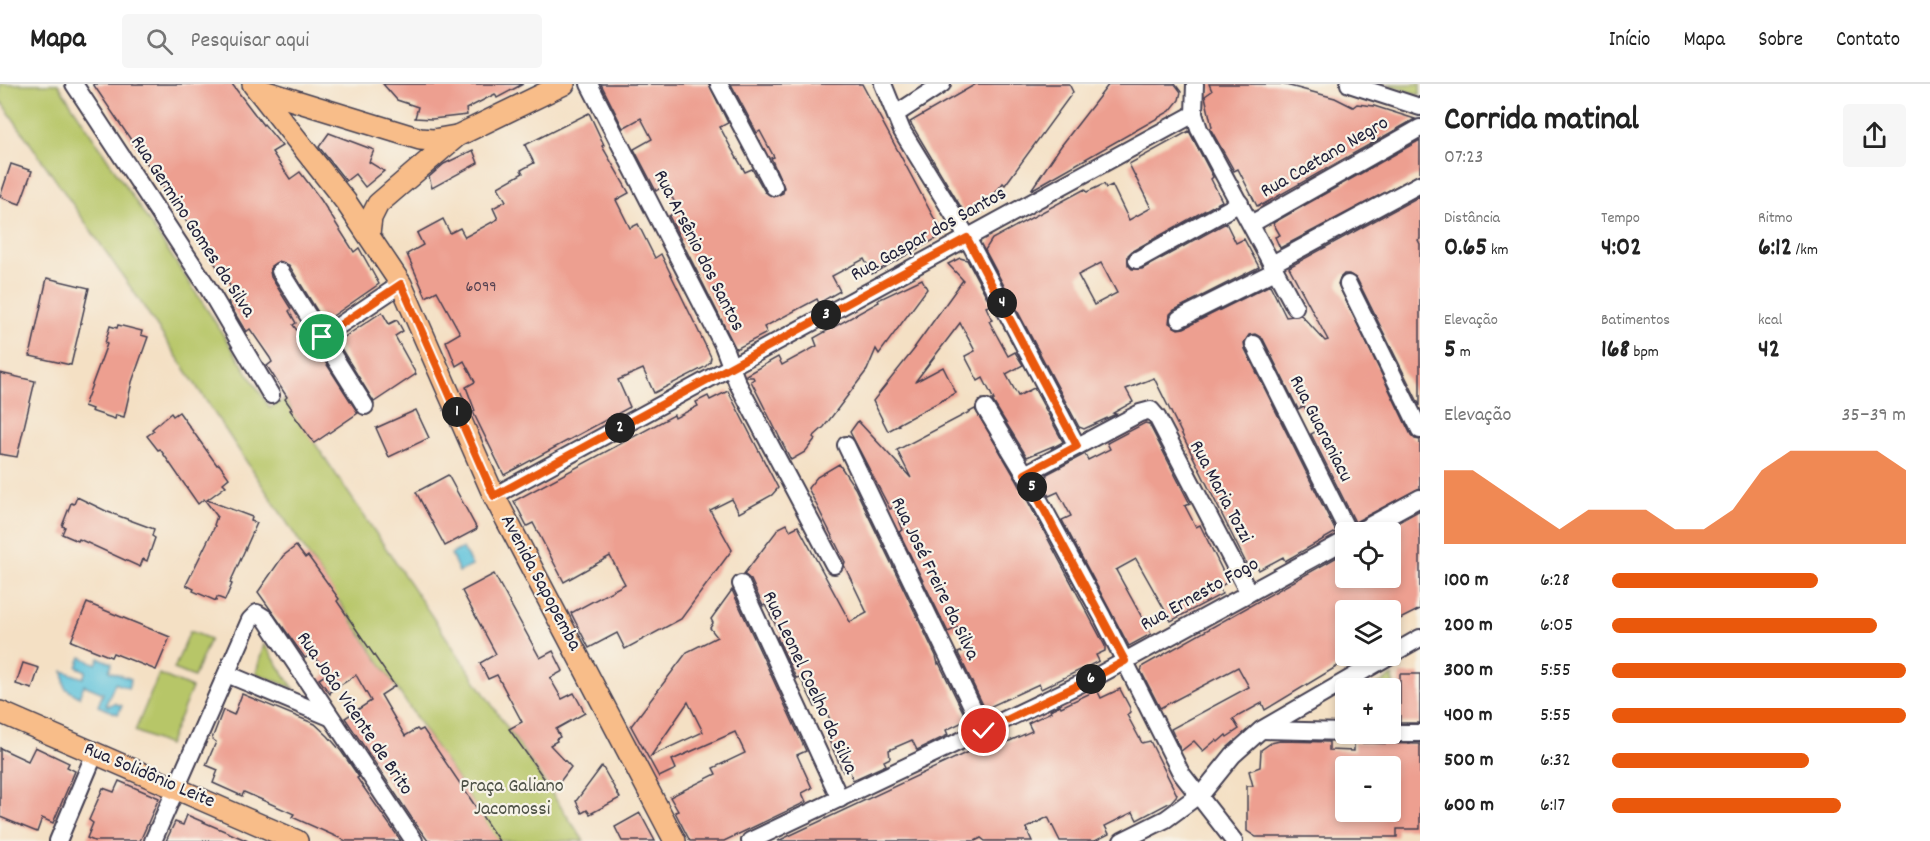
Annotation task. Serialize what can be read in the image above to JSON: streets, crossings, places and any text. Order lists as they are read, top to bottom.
{
  "streets": {
    "main road": ["Avenida Sapopemba", "Rua Solidônio Leite"],
    "street": [
      "Rua Caetano Negro",
      "Rua Germino Gomes da Silva",
      "Rua Gaspar dos Santos",
      "Rua Arsênio dos Santos",
      "Rua Guaraniacu",
      "Rua Maria Tozzi",
      "Rua José Freire da Silva",
      "Rua Ernesto Fogo",
      "Rua Leonel Coelho da Silva",
      "Rua João Vicente de Brito"
    ]
  },
  "crossings": [
    ["Rua Gaspar dos Santos", "Rua Arsênio dos Santos"],
    ["Rua Gaspar dos Santos", "Avenida Sapopemba"],
    ["Rua Maria Tozzi", "Rua Ernesto Fogo"],
    ["Rua José Freire da Silva", "Rua Ernesto Fogo"],
    ["Rua Ernesto Fogo", "Rua Leonel Coelho da Silva"]
  ],
  "parks": ["Praça Galiano Jacomossi"],
  "house_numbers": ["6099"],
  "page": {
    "header": "Mapa",
    "search": "Pesquisar aqui",
    "nav": [
      "Início",
      "Mapa",
      "Sobre",
      "Contato"
    ],
    "heading": ["Corrida matinal", "07:23"],
    "stats": [
      ["Distância", "0.65 km"],
      ["Tempo", "4:02"],
      ["Ritmo", "6:12 /km"],
      ["Elevação", "5 m"],
      ["Batimentos", "168 bpm"],
      ["kcal", "42"]
    ],
    "pins": [
      "4",
      "3",
      "1",
      "2",
      "5",
      "6"
    ],
    "chart": ["Elevação", "35–39 m"],
    "map_buttons": ["+", "−"],
    "list": [
      {
        "name": "100 m",
        "note": "6:28"
      },
      {
        "name": "200 m",
        "note": "6:05"
      },
      {
        "name": "300 m",
        "note": "5:55"
      },
      {
        "name": "400 m",
        "note": "5:55"
      },
      {
        "name": "500 m",
        "note": "6:32"
      },
      {
        "name": "600 m",
        "note": "6:17"
      }
    ]
  }
}
